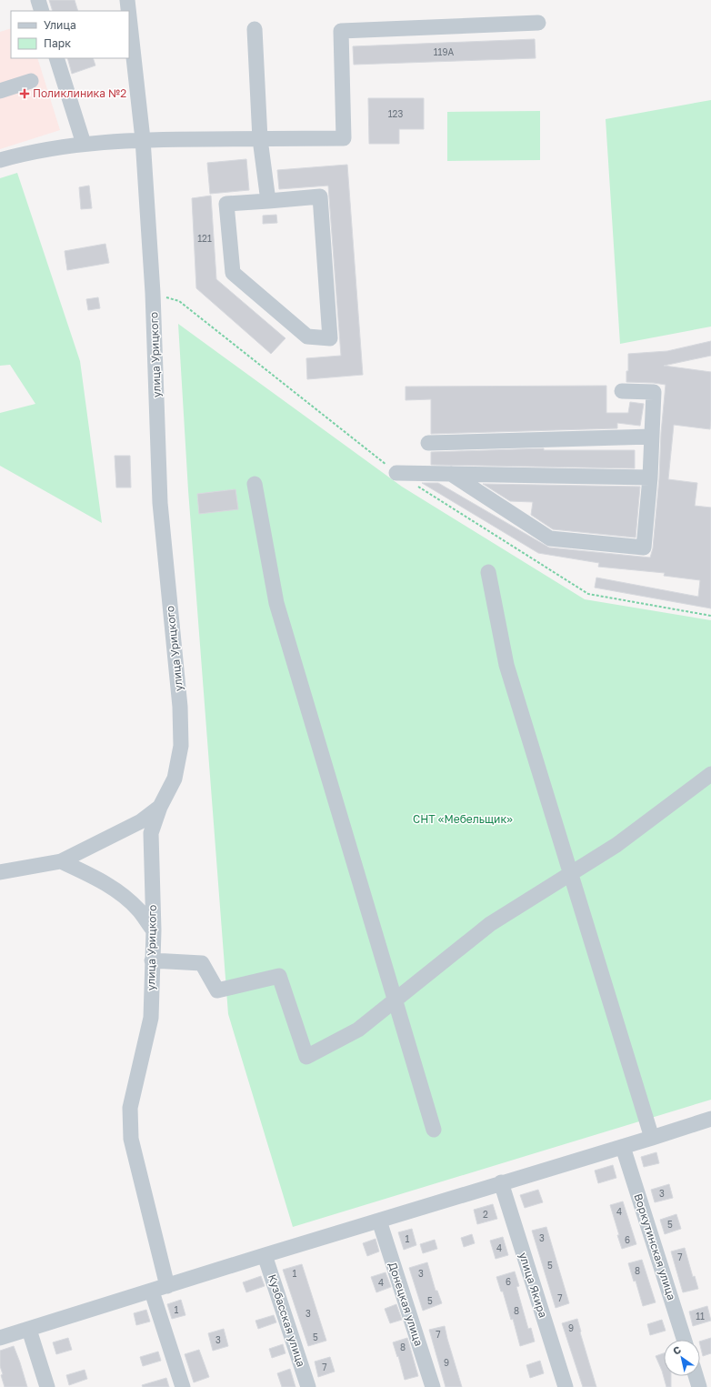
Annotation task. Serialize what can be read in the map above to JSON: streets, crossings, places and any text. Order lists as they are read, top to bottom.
{
  "streets": {
    "street": [
      "улица Урицкого",
      "Воркутинская улица",
      "улица Якира",
      "Донецкая улица",
      "Кузбасская улица"
    ]
  },
  "parks": ["СНТ «Мебельщик»"],
  "places": {
    "health": ["Поликлиника №2"]
  },
  "house_numbers": [
    "119А",
    "123",
    "121",
    "3",
    "4",
    "2",
    "5",
    "3",
    "1",
    "6",
    "4",
    "7",
    "5",
    "8",
    "1",
    "3",
    "6",
    "4",
    "7",
    "5",
    "1",
    "8",
    "3",
    "11",
    "9",
    "7",
    "5",
    "3",
    "8",
    "9",
    "7"
  ],
  "legend": ["Улица", "Парк"],
  "north": "top left"
}
